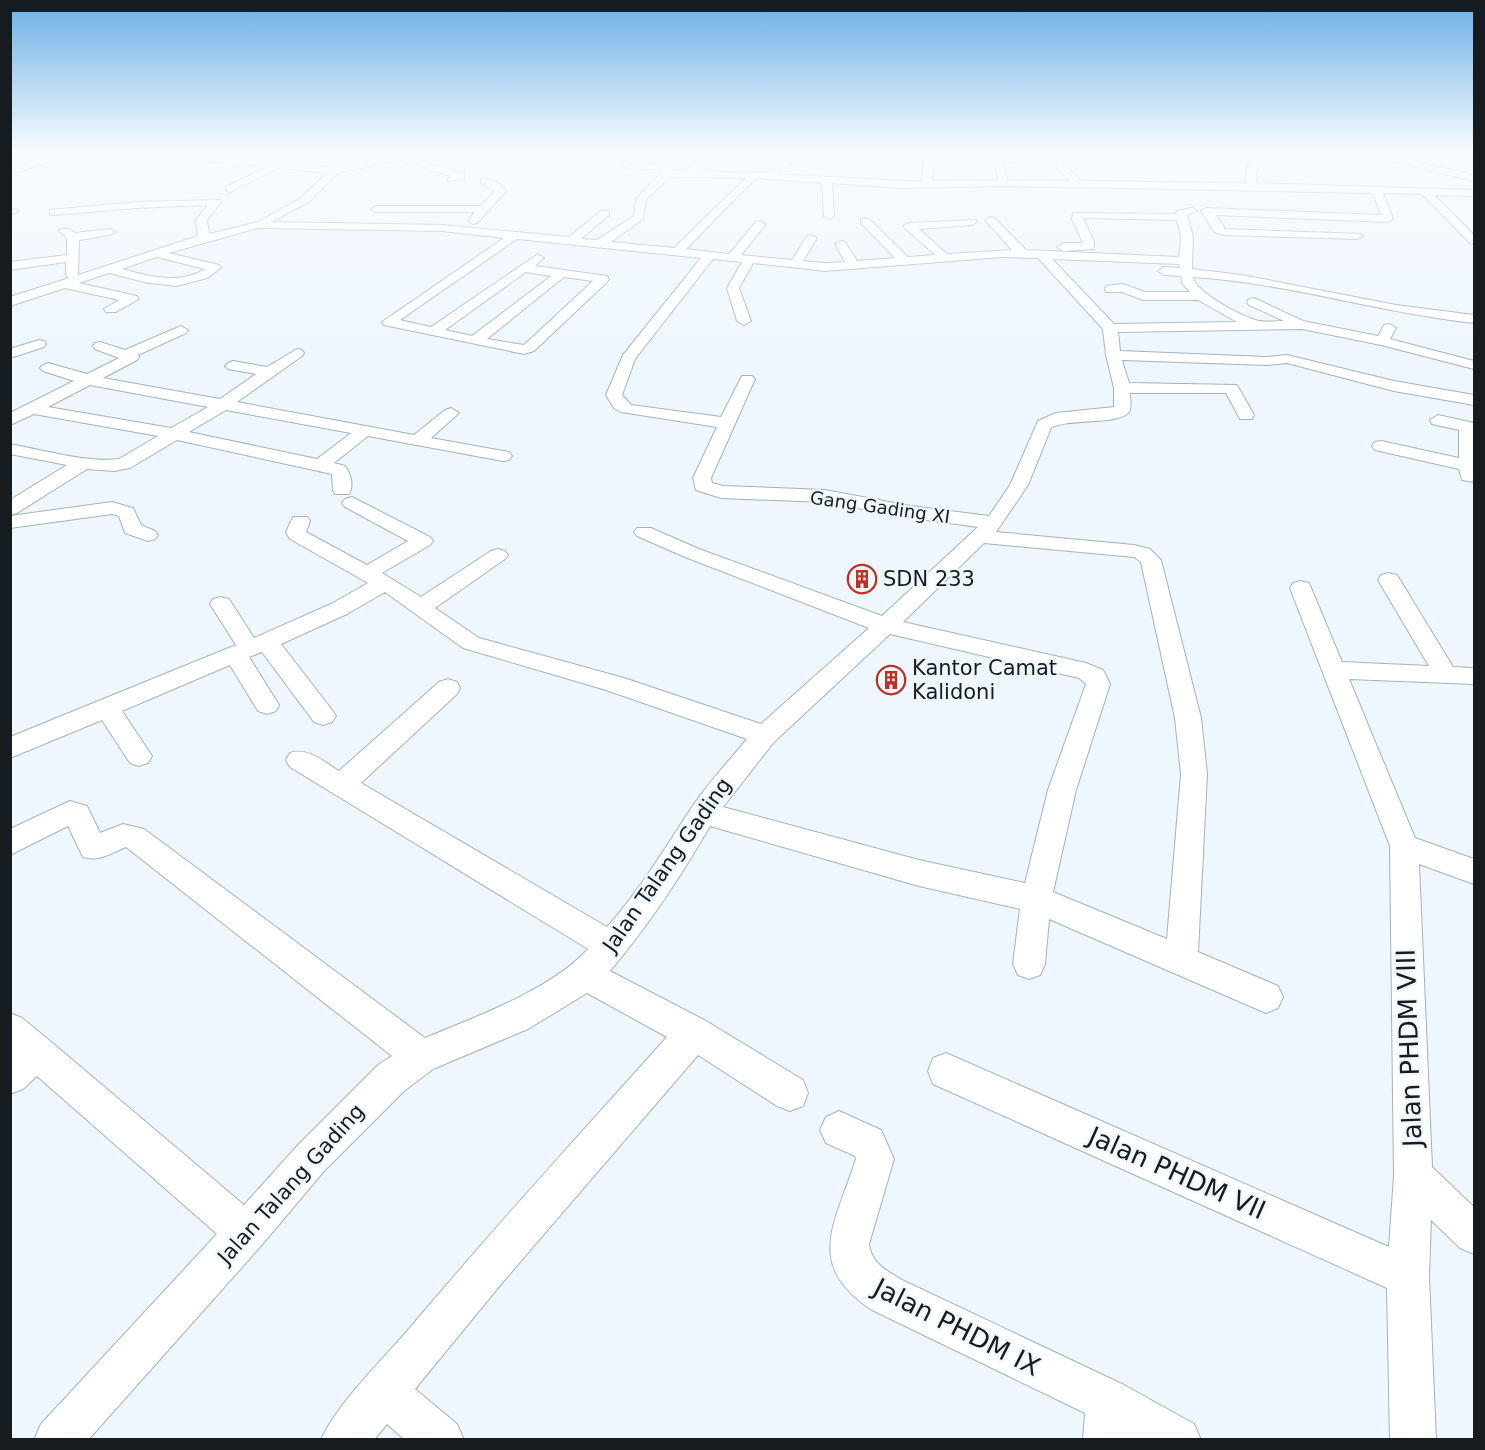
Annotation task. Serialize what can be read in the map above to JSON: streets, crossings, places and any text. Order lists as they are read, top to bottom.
{
  "streets": {
    "street": [
      "Gang Gading XI",
      "Jalan Talang Gading",
      "Jalan PHDM VIII",
      "Jalan PHDM VII",
      "Jalan PHDM IX"
    ]
  },
  "crossings": [
    ["Gang Gading XI", "Jalan Talang Gading"],
    ["Jalan PHDM VIII", "Jalan PHDM VII"]
  ],
  "places": {
    "building": ["SDN 233", "Kantor Camat Kalidoni"]
  }
}
